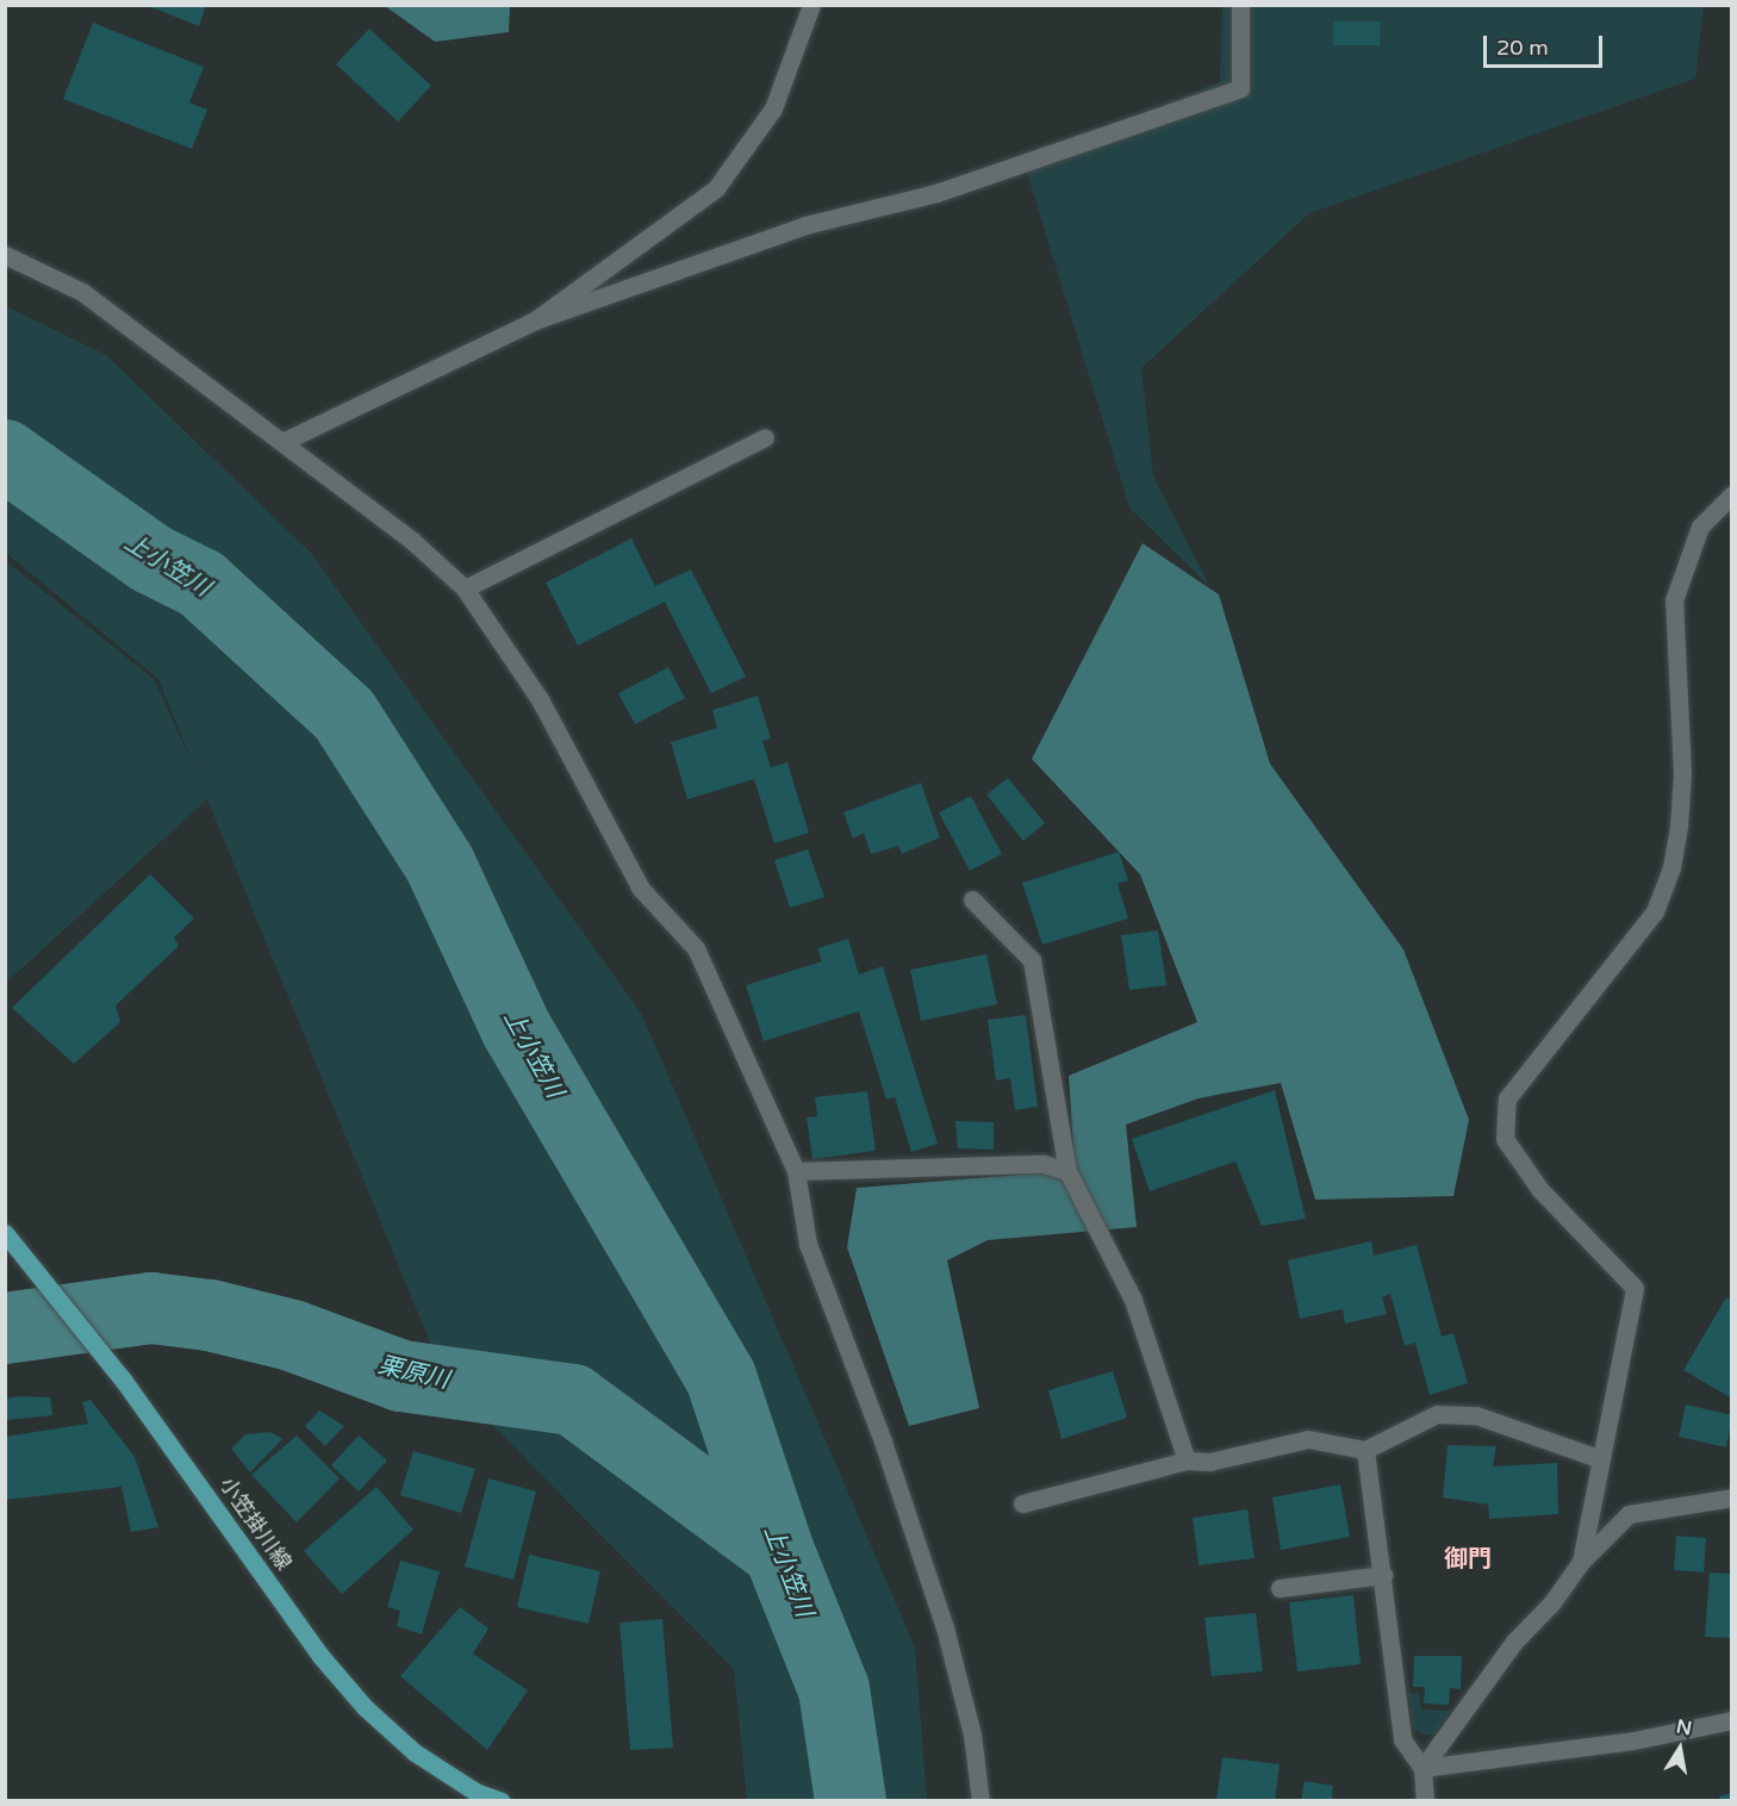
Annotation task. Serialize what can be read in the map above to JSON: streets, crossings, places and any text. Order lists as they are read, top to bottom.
{
  "streets": {
    "main road": ["小笠掛川線"]
  },
  "districts": ["御門"],
  "water": ["上小笠川", "栗原川"],
  "scale_bar": "20 m",
  "north": "top"
}
